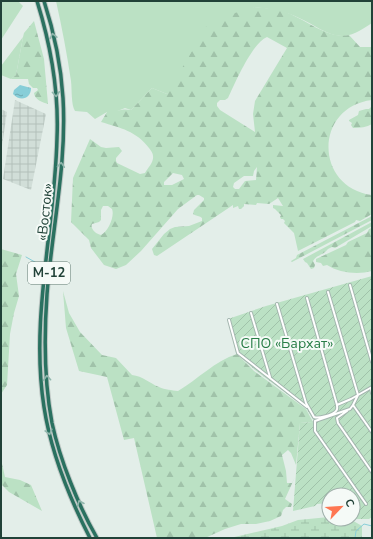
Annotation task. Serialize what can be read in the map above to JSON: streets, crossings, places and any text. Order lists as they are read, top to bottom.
{
  "streets": {
    "highway": ["«Восток»", "М-12"]
  },
  "parks": ["СПО «Бархат»"],
  "north": "top right"
}
